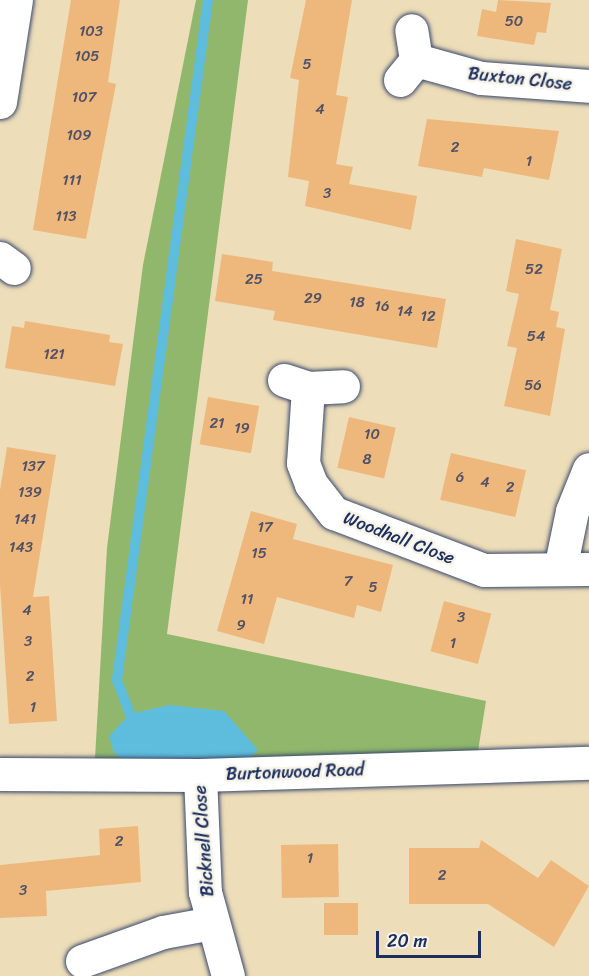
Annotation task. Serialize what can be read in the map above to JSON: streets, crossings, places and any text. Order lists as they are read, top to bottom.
{
  "streets": {
    "street": [
      "Buxton Close",
      "Woodhall Close",
      "Burtonwood Road",
      "Bicknell Close"
    ]
  },
  "crossings": [
    ["Burtonwood Road", "Bicknell Close"]
  ],
  "house_numbers": [
    "50",
    "103",
    "105",
    "5",
    "107",
    "4",
    "109",
    "2",
    "1",
    "111",
    "3",
    "113",
    "52",
    "25",
    "29",
    "18",
    "16",
    "14",
    "12",
    "54",
    "121",
    "56",
    "21",
    "19",
    "10",
    "8",
    "137",
    "6",
    "4",
    "2",
    "139",
    "141",
    "17",
    "143",
    "15",
    "7",
    "5",
    "11",
    "4",
    "3",
    "9",
    "3",
    "1",
    "2",
    "1",
    "2",
    "1",
    "2",
    "3"
  ],
  "scale_bar": "20 m"
}
